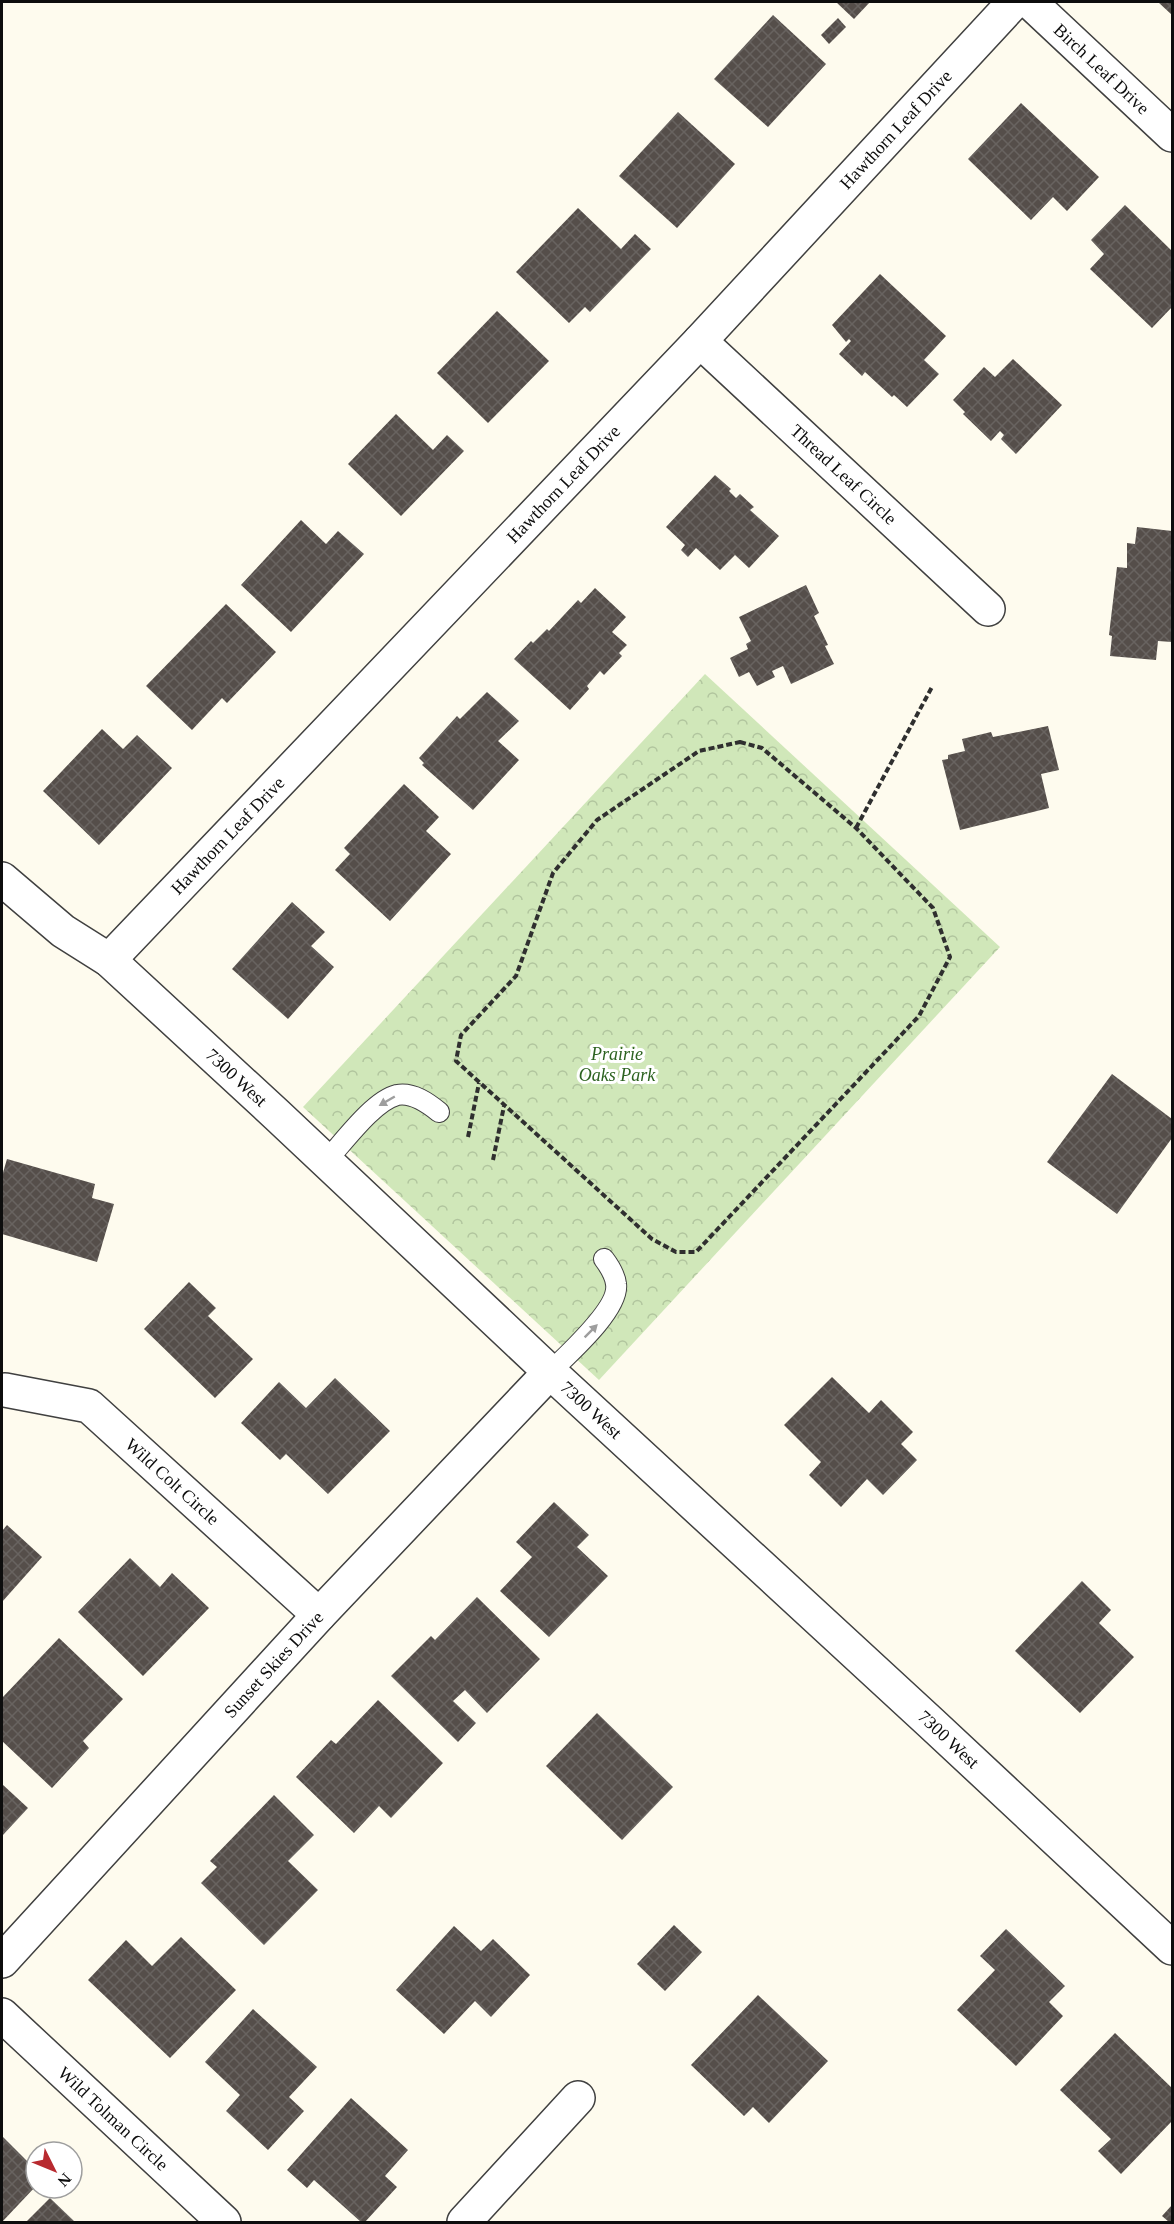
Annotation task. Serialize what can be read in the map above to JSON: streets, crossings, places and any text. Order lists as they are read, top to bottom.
{
  "streets": {
    "street": [
      "Birch Leaf Drive",
      "Hawthorn Leaf Drive",
      "Thread Leaf Circle",
      "7300 West",
      "Wild Colt Circle",
      "Sunset Skies Drive",
      "Wild Tolman Circle"
    ]
  },
  "crossings": [
    ["Hawthorn Leaf Drive", "Thread Leaf Circle"],
    ["Hawthorn Leaf Drive", "7300 West"],
    ["7300 West", "Sunset Skies Drive"],
    ["Wild Colt Circle", "Sunset Skies Drive"]
  ],
  "parks": ["Prairie Oaks Park"],
  "north": "bottom right"
}
